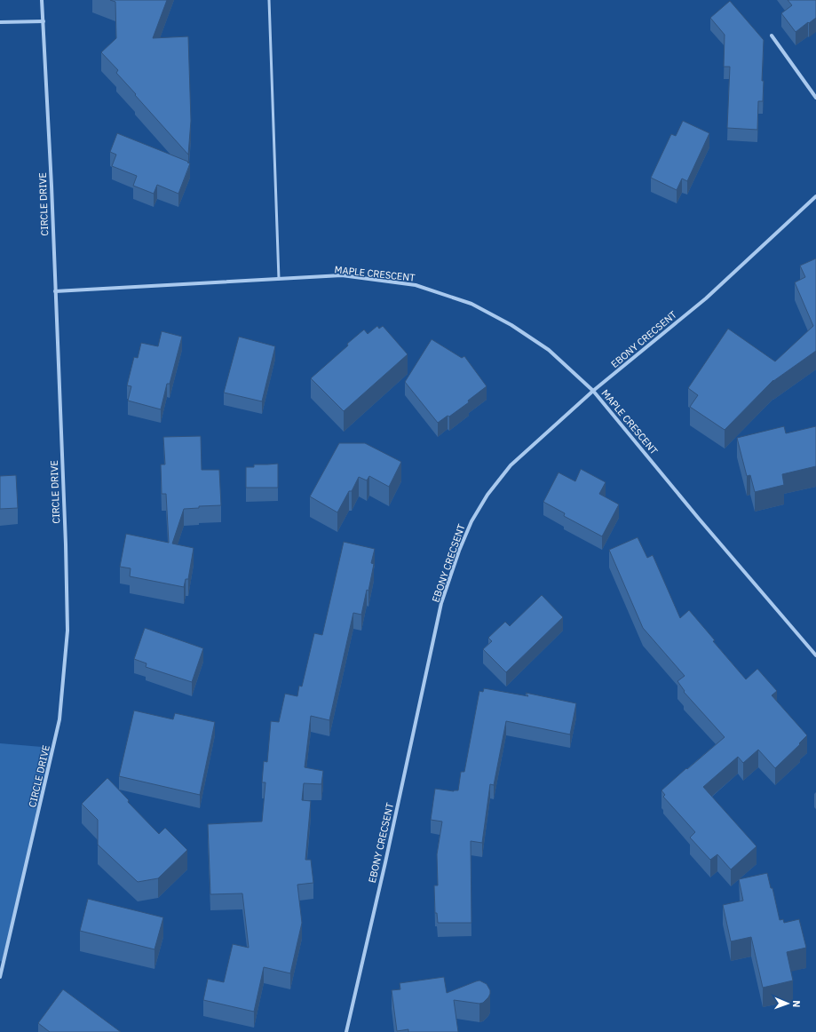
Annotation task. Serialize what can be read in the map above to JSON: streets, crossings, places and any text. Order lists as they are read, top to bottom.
{
  "streets": {
    "street": ["CIRCLE DRIVE", "MAPLE CRESCENT", "EBONY CRECSENT"]
  },
  "crossings": [
    ["CIRCLE DRIVE", "MAPLE CRESCENT"],
    ["MAPLE CRESCENT", "EBONY CRECSENT"]
  ],
  "north": "right"
}
